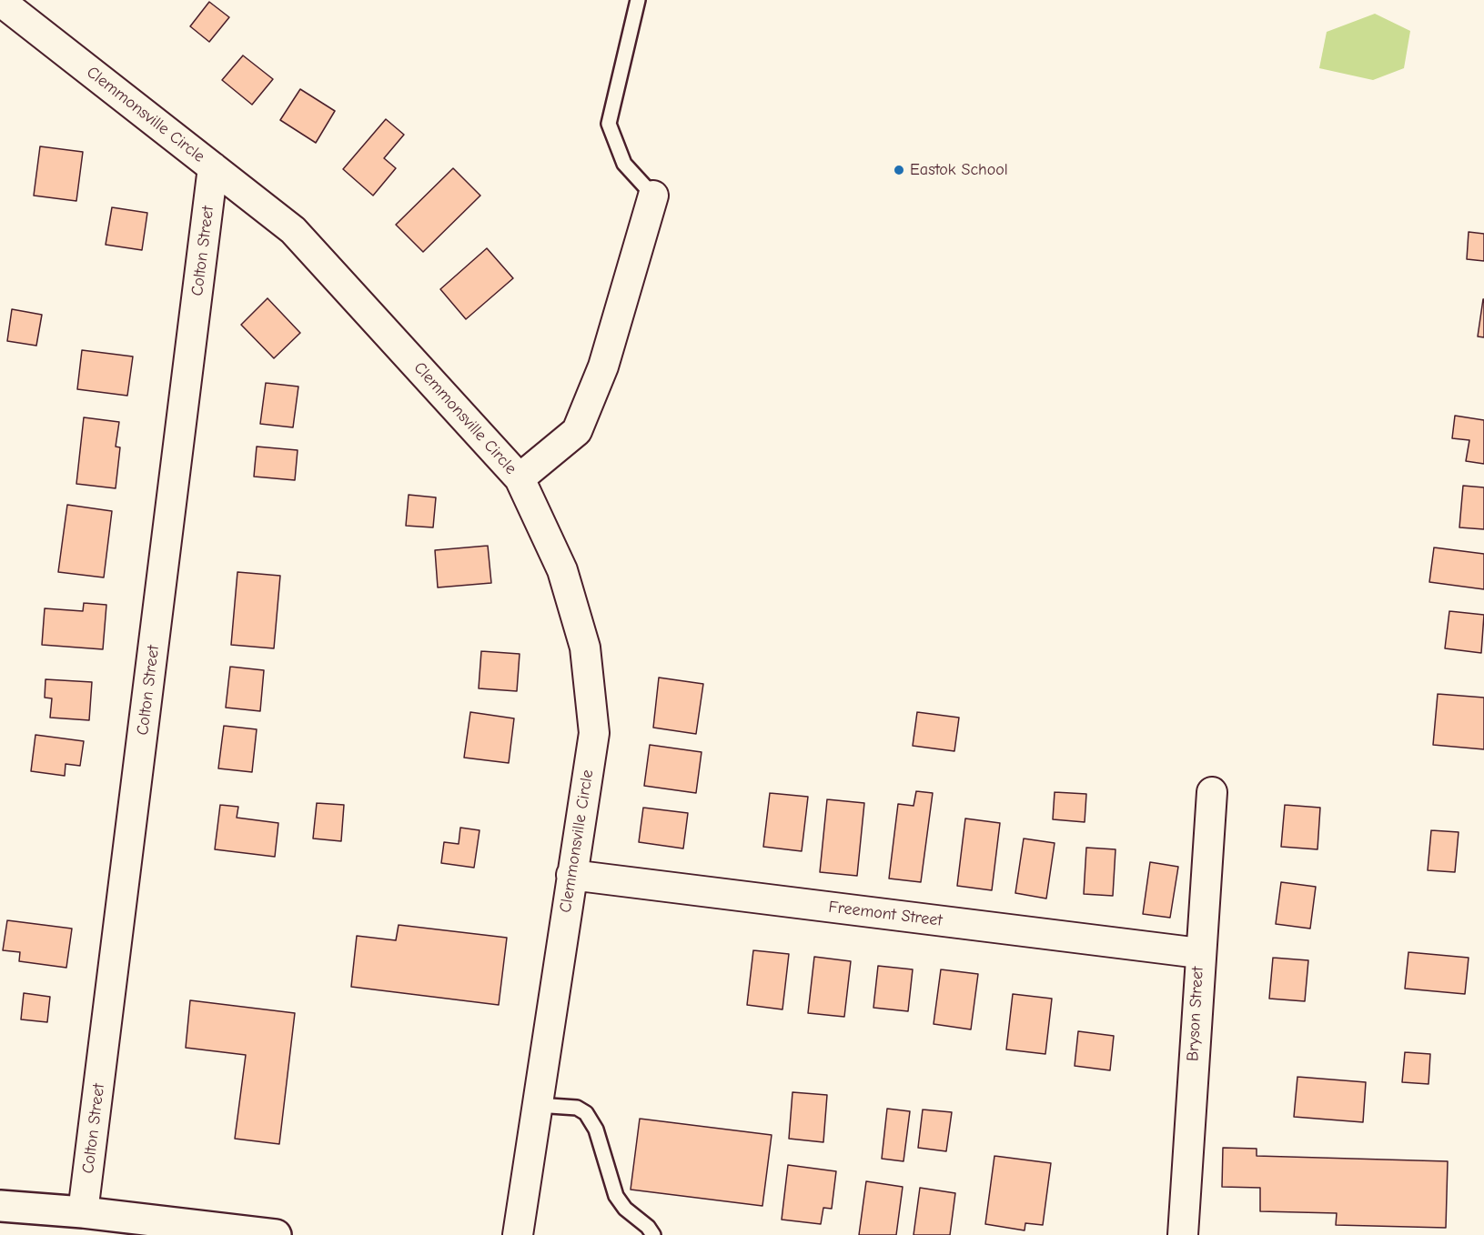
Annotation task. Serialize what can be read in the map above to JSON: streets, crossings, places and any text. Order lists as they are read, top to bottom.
{
  "streets": {
    "street": [
      "Clemmonsville Circle",
      "Colton Street",
      "Freemont Street",
      "Bryson Street"
    ]
  },
  "crossings": [
    ["Clemmonsville Circle", "Colton Street"],
    ["Clemmonsville Circle", "Freemont Street"],
    ["Freemont Street", "Bryson Street"]
  ],
  "places": ["Eastok School"]
}
